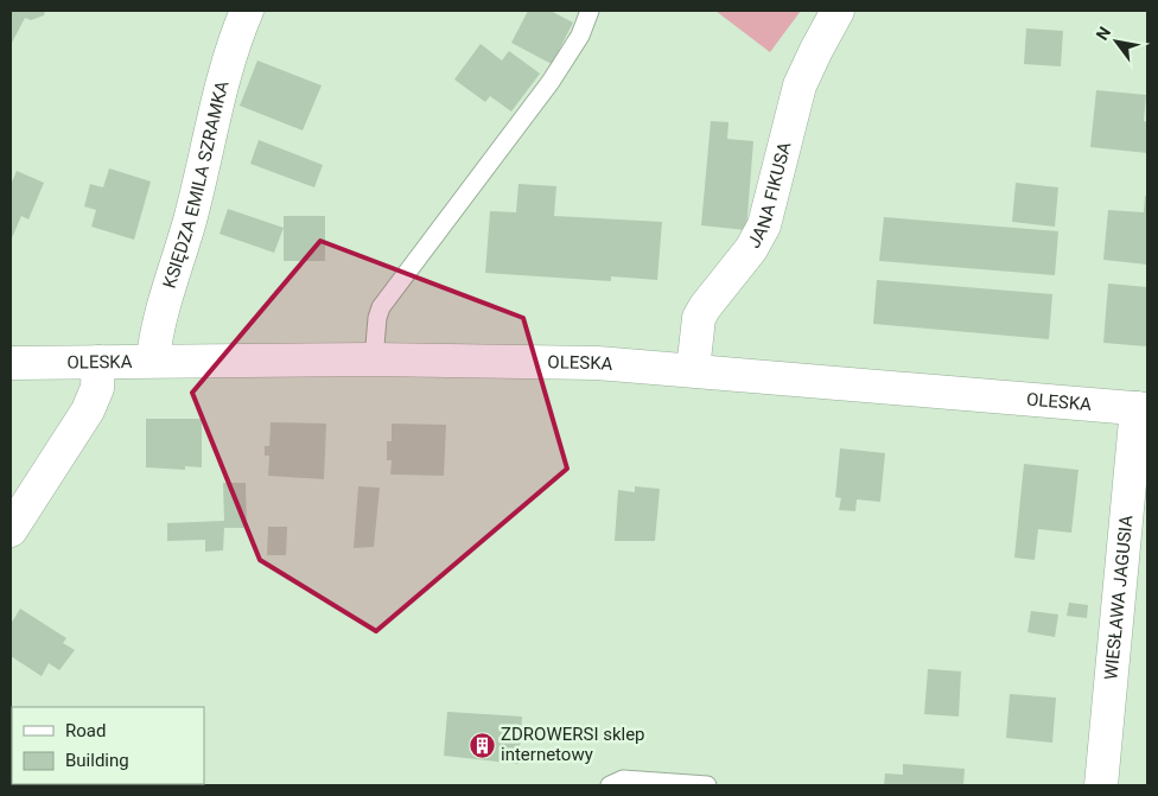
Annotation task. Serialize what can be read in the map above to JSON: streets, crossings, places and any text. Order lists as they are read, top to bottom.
{
  "streets": {
    "street": [
      "KSIĘDZA EMILA SZRAMKA",
      "JANA FIKUSA",
      "OLESKA",
      "WIESŁAWA JAGUSIA"
    ]
  },
  "crossings": [
    ["KSIĘDZA EMILA SZRAMKA", "OLESKA"],
    ["JANA FIKUSA", "OLESKA"],
    ["OLESKA", "WIESŁAWA JAGUSIA"]
  ],
  "places": {
    "building": ["ZDROWERSI sklep internetowy"]
  },
  "legend": ["Road", "Building"],
  "north": "top left"
}
